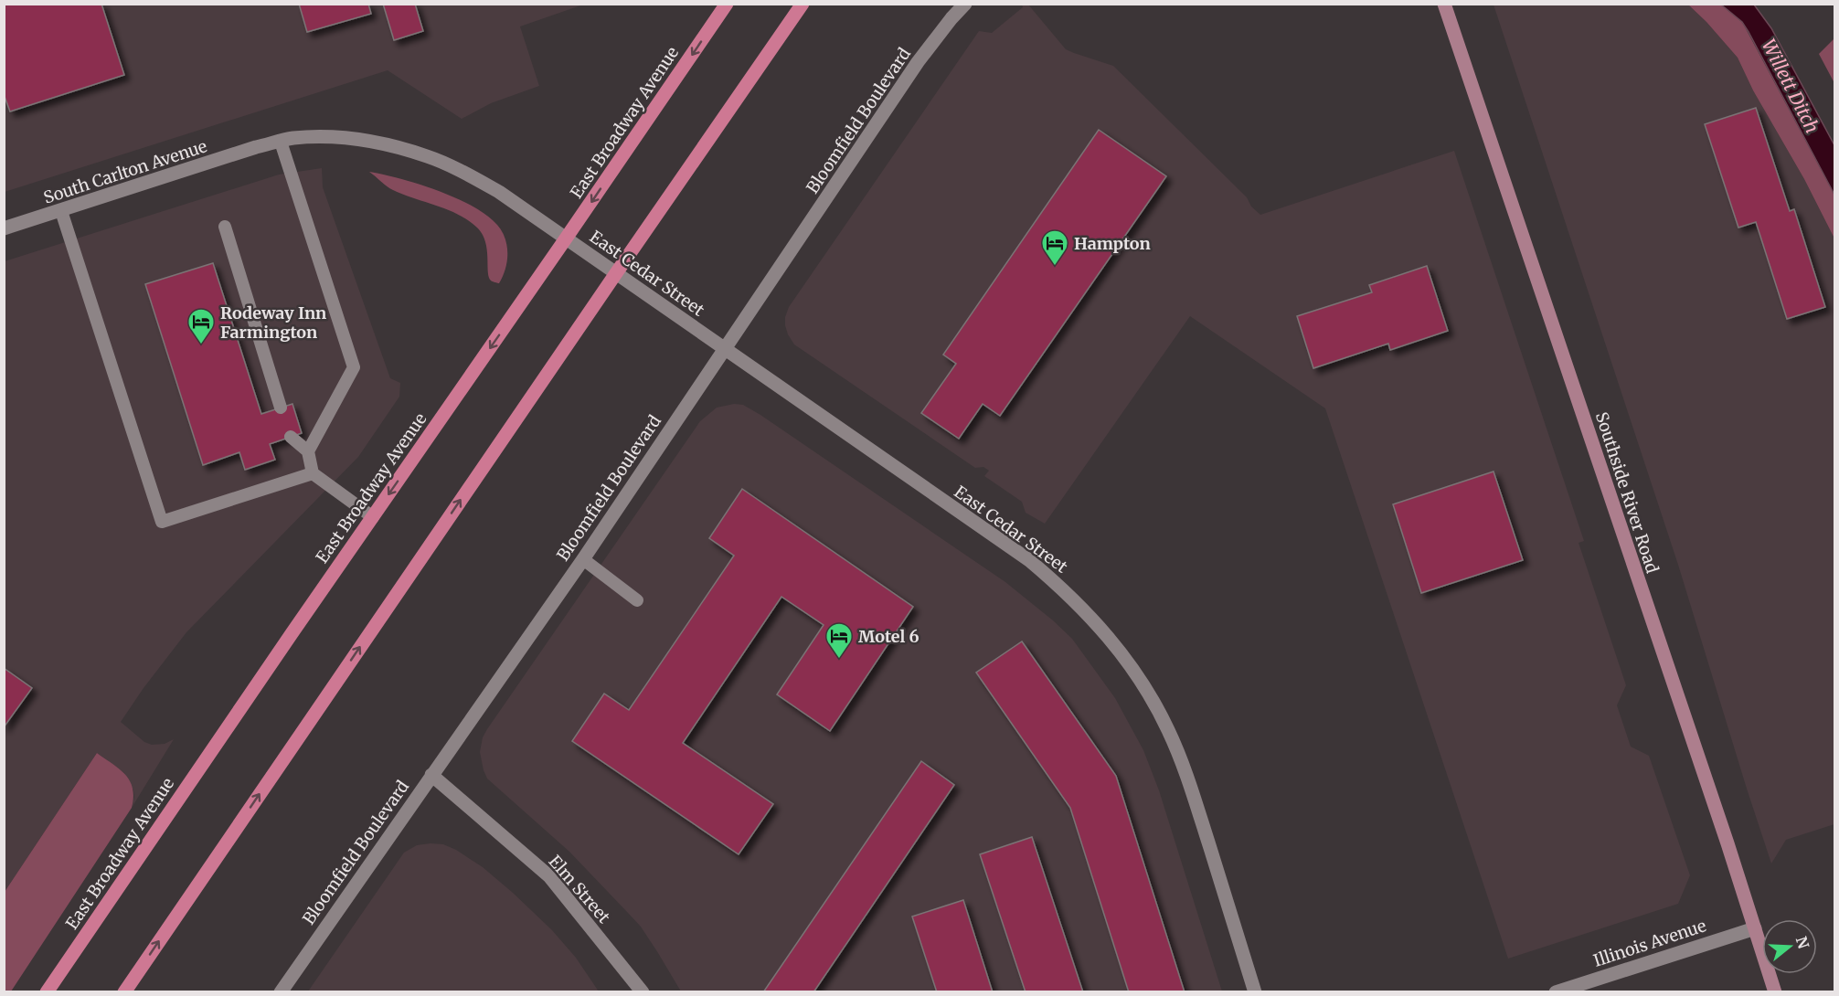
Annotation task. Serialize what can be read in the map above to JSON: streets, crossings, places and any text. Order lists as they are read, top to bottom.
{
  "streets": {
    "main road": ["East Broadway Avenue", "Southside River Road"],
    "street": [
      "Bloomfield Boulevard",
      "South Carlton Avenue",
      "East Cedar Street",
      "Elm Street",
      "Illinois Avenue"
    ]
  },
  "crossings": [
    ["Bloomfield Boulevard", "East Cedar Street"],
    ["Bloomfield Boulevard", "Elm Street"],
    ["East Broadway Avenue", "East Cedar Street"],
    ["South Carlton Avenue", "East Cedar Street"],
    ["Southside River Road", "Illinois Avenue"]
  ],
  "water": ["Willett Ditch"],
  "places": {
    "hotel": ["Hampton", "Rodeway Inn Farmington", "Motel 6"]
  },
  "north": "right"
}
